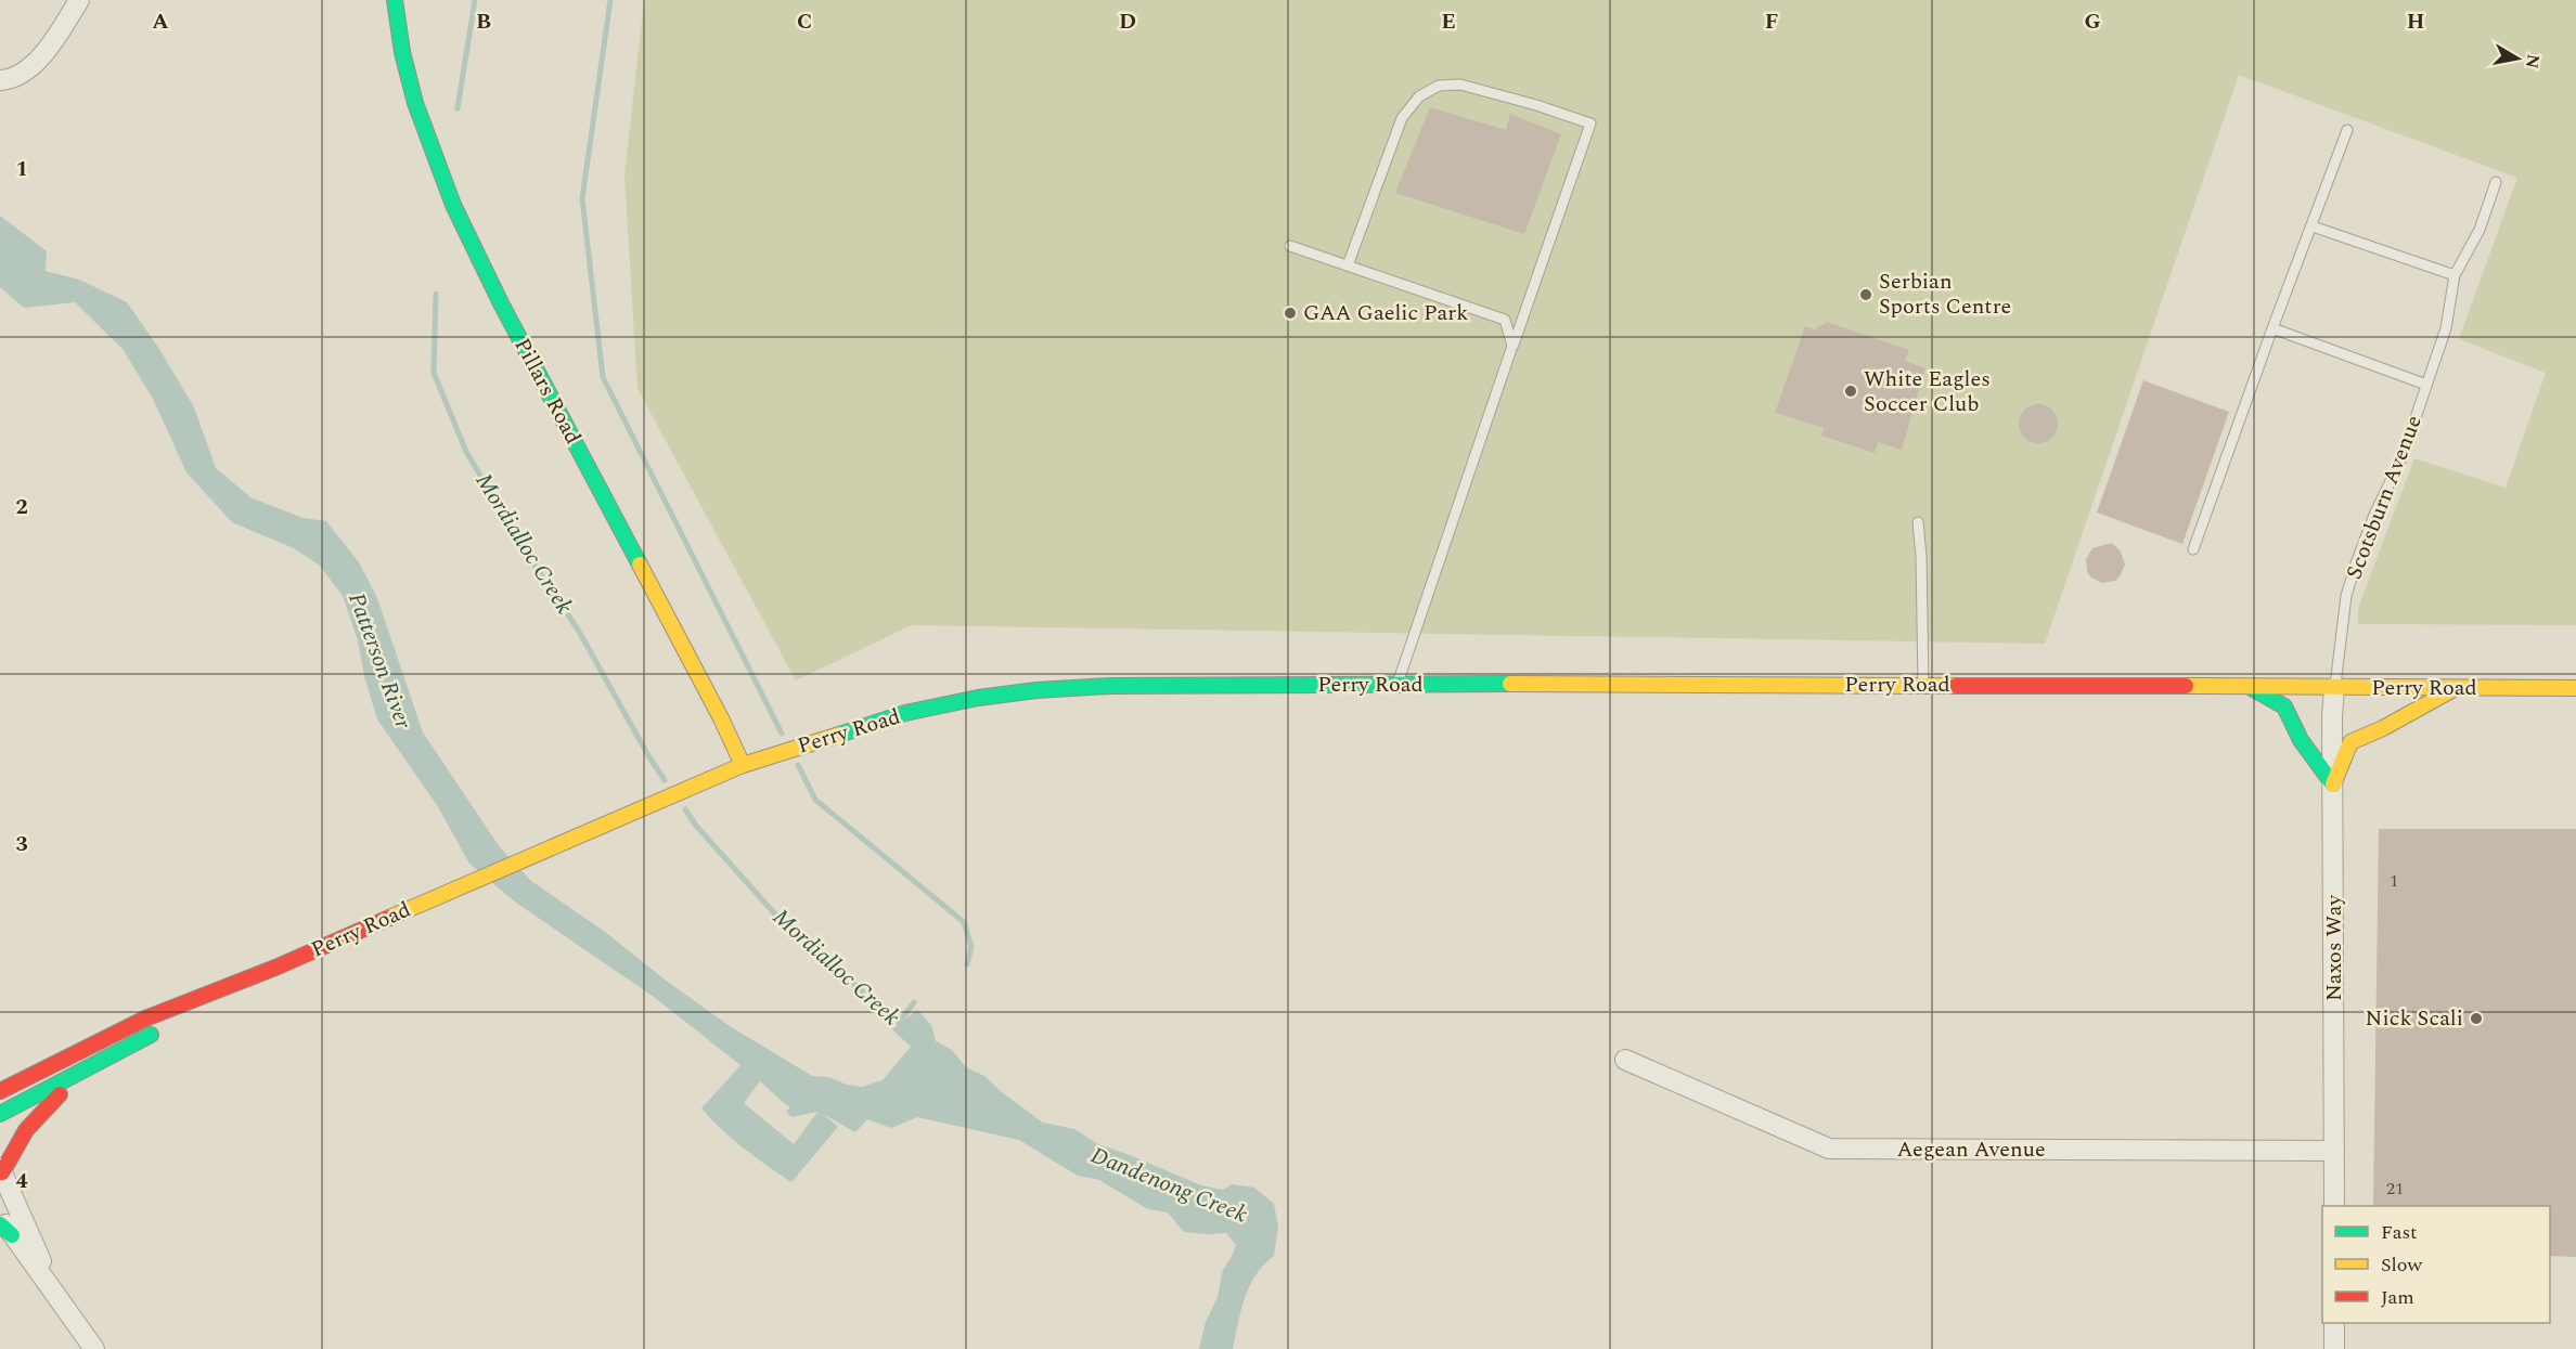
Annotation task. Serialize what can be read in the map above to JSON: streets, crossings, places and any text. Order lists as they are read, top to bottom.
{
  "streets": {
    "main road": ["Pillars Road", "Perry Road"],
    "street": ["Naxos Way", "Aegean Avenue"],
    "lane": ["Scotsburn Avenue"]
  },
  "crossings": [
    ["Pillars Road", "Perry Road"],
    ["Scotsburn Avenue", "Perry Road"],
    ["Scotsburn Avenue", "Naxos Way"],
    ["Perry Road", "Naxos Way"],
    ["Naxos Way", "Aegean Avenue"]
  ],
  "water": ["Mordialloc Creek", "Patterson River", "Dandenong Creek"],
  "places": [
    "Serbian Sports Centre",
    "GAA Gaelic Park",
    "White Eagles Soccer Club",
    "Nick Scali"
  ],
  "house_numbers": ["1", "21"],
  "legend": ["Fast", "Slow", "Jam"],
  "north": "right",
  "grid": {
    "columns": [
      "A",
      "B",
      "C",
      "D",
      "E",
      "F",
      "G",
      "H"
    ],
    "rows": [
      "1",
      "2",
      "3",
      "4"
    ]
  }
}
